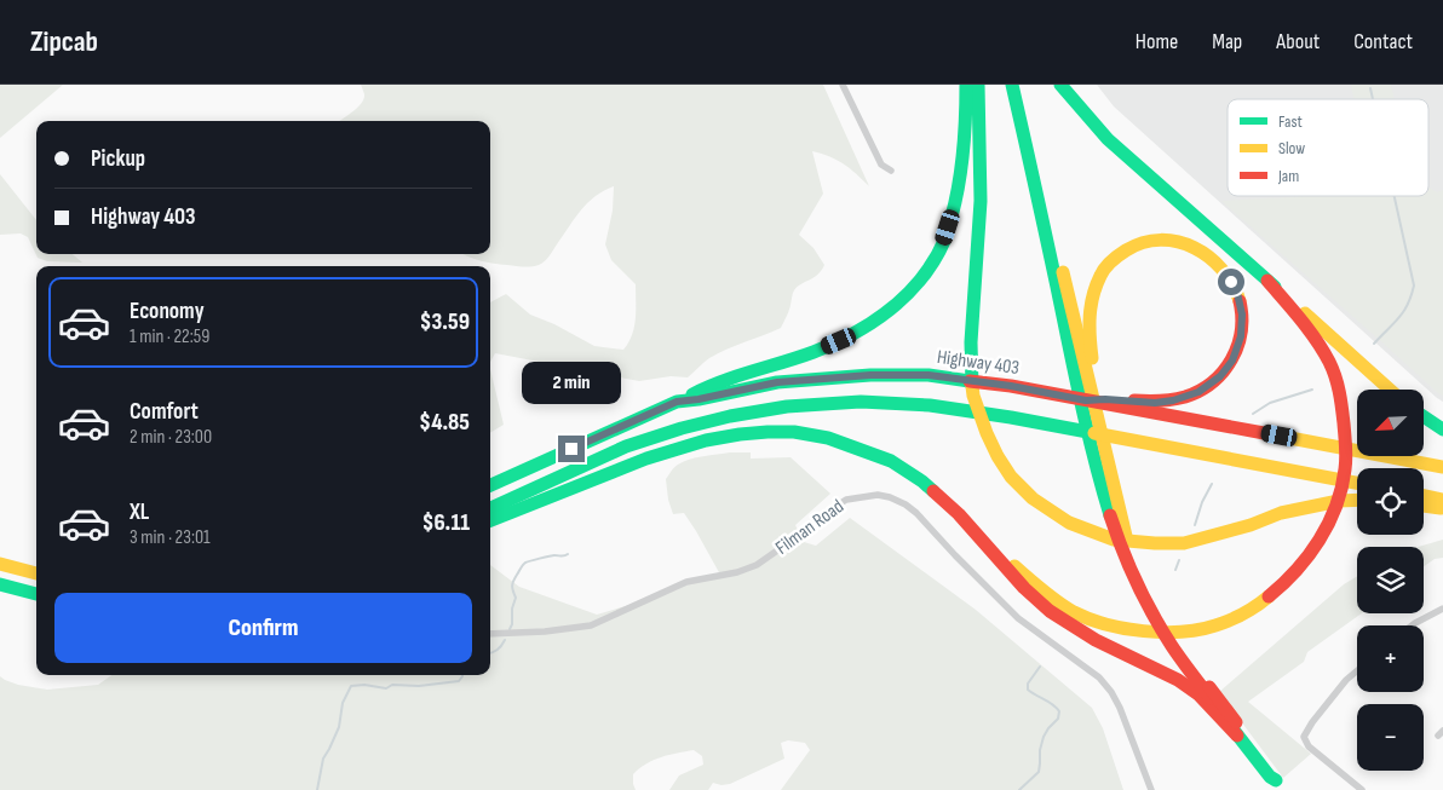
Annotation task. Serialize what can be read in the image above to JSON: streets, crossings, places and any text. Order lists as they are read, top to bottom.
{
  "streets": {
    "highway": ["Highway 403"],
    "street": ["Filman Road"]
  },
  "legend": ["Fast", "Slow", "Jam"],
  "north": "bottom left",
  "page": {
    "header": "Zipcab",
    "nav": [
      "Home",
      "Map",
      "About",
      "Contact"
    ],
    "banner": ["Pickup", "Highway 403"],
    "list": [
      {
        "name": "Economy",
        "note": "1 min · 22:59",
        "value": "$3.59"
      },
      {
        "name": "Comfort",
        "note": "2 min · 23:00",
        "value": "$4.85"
      },
      {
        "name": "XL",
        "note": "3 min · 23:01",
        "value": "$6.11"
      }
    ],
    "bubble": "2 min",
    "map_buttons": ["+", "−"],
    "buttons": "Confirm"
  }
}
